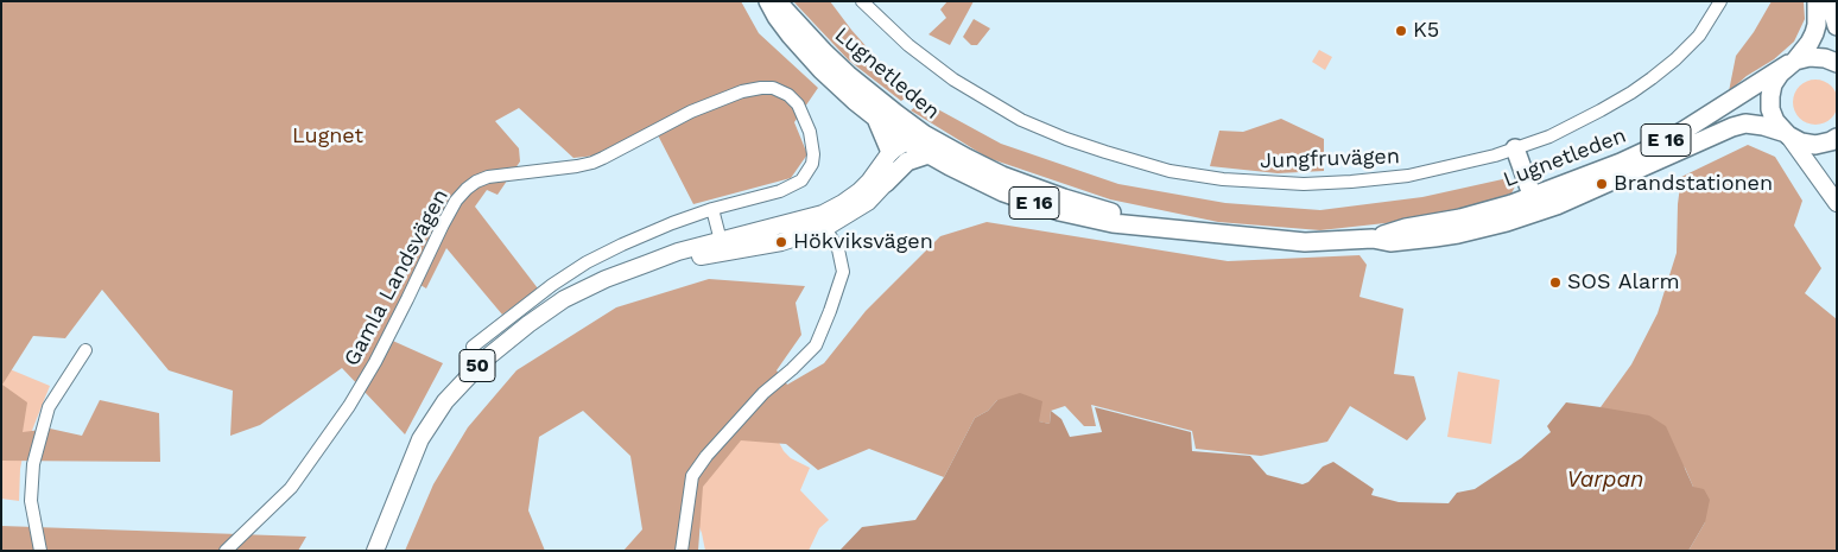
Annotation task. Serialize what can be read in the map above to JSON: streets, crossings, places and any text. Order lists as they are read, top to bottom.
{
  "streets": {
    "highway": ["Lugnetleden", "E 16", "50"],
    "street": ["Jungfruvägen", "Gamla Landsvägen"]
  },
  "crossings": [
    ["Lugnetleden", "E 16"],
    ["Lugnetleden", "50"]
  ],
  "water": ["Varpan"],
  "parks": ["Lugnet"],
  "places": [
    "K5",
    "Brandstationen",
    "Hökviksvägen",
    "SOS Alarm"
  ]
}
